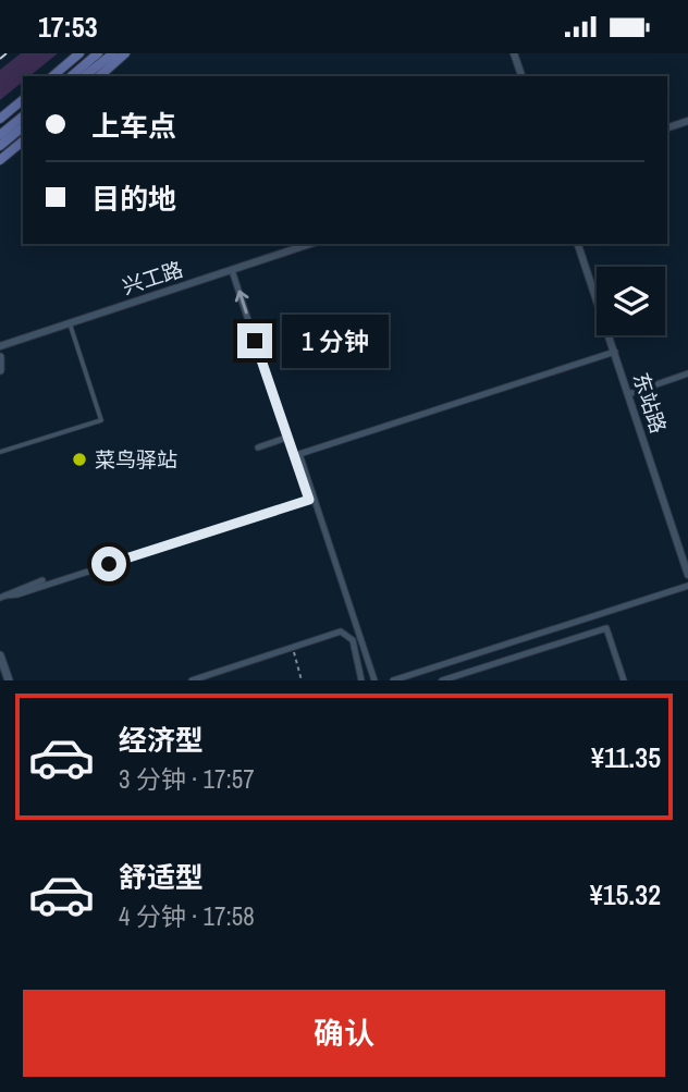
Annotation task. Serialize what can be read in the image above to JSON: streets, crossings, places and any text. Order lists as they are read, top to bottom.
{
  "streets": {
    "street": ["兴工路", "东站路"]
  },
  "places": ["菜鸟驿站"],
  "page": {
    "status": "17:53",
    "banner": ["上车点", "目的地"],
    "bubble": "1 分钟",
    "list": [
      {
        "name": "经济型",
        "note": "3 分钟 · 17:57",
        "value": "¥11.35"
      },
      {
        "name": "舒适型",
        "note": "4 分钟 · 17:58",
        "value": "¥15.32"
      }
    ],
    "buttons": "确认"
  }
}
